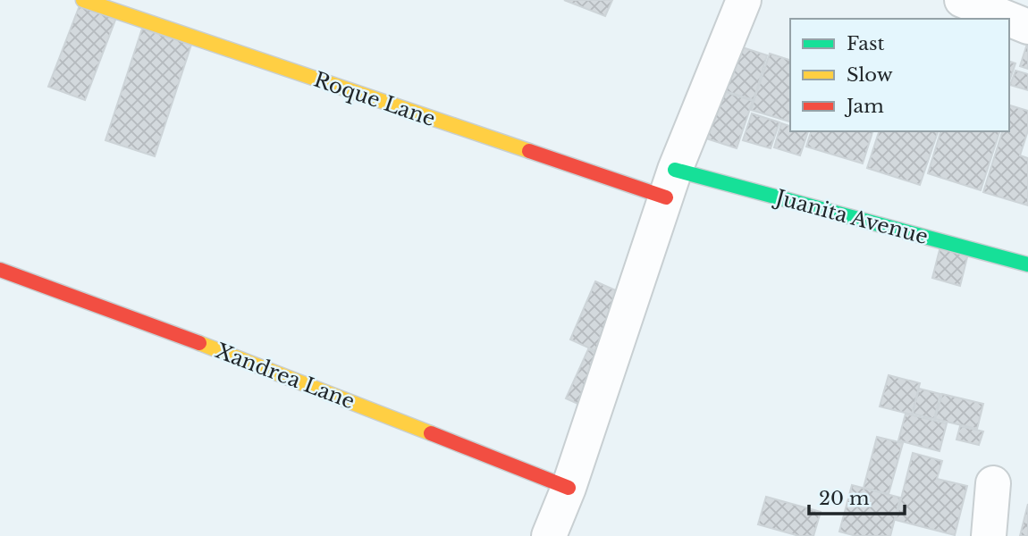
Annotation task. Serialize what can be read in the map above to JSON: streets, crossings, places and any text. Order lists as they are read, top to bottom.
{
  "streets": {
    "street": ["Roque Lane", "Juanita Avenue", "Xandrea Lane"]
  },
  "crossings": [
    ["Roque Lane", "Juanita Avenue"]
  ],
  "legend": ["Fast", "Slow", "Jam"],
  "scale_bar": "20 m"
}
